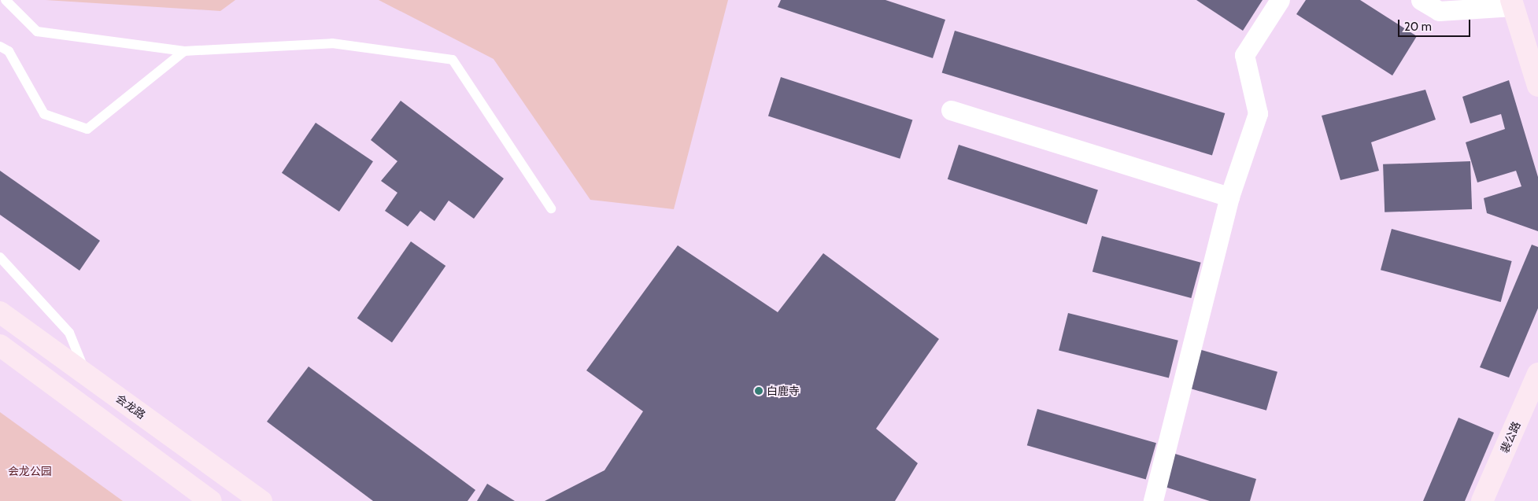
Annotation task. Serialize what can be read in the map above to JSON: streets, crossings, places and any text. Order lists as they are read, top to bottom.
{
  "streets": {
    "street": ["会龙路", "裴公路"]
  },
  "parks": ["会龙公园"],
  "places": ["白鹿寺"],
  "scale_bar": "20 m"
}
